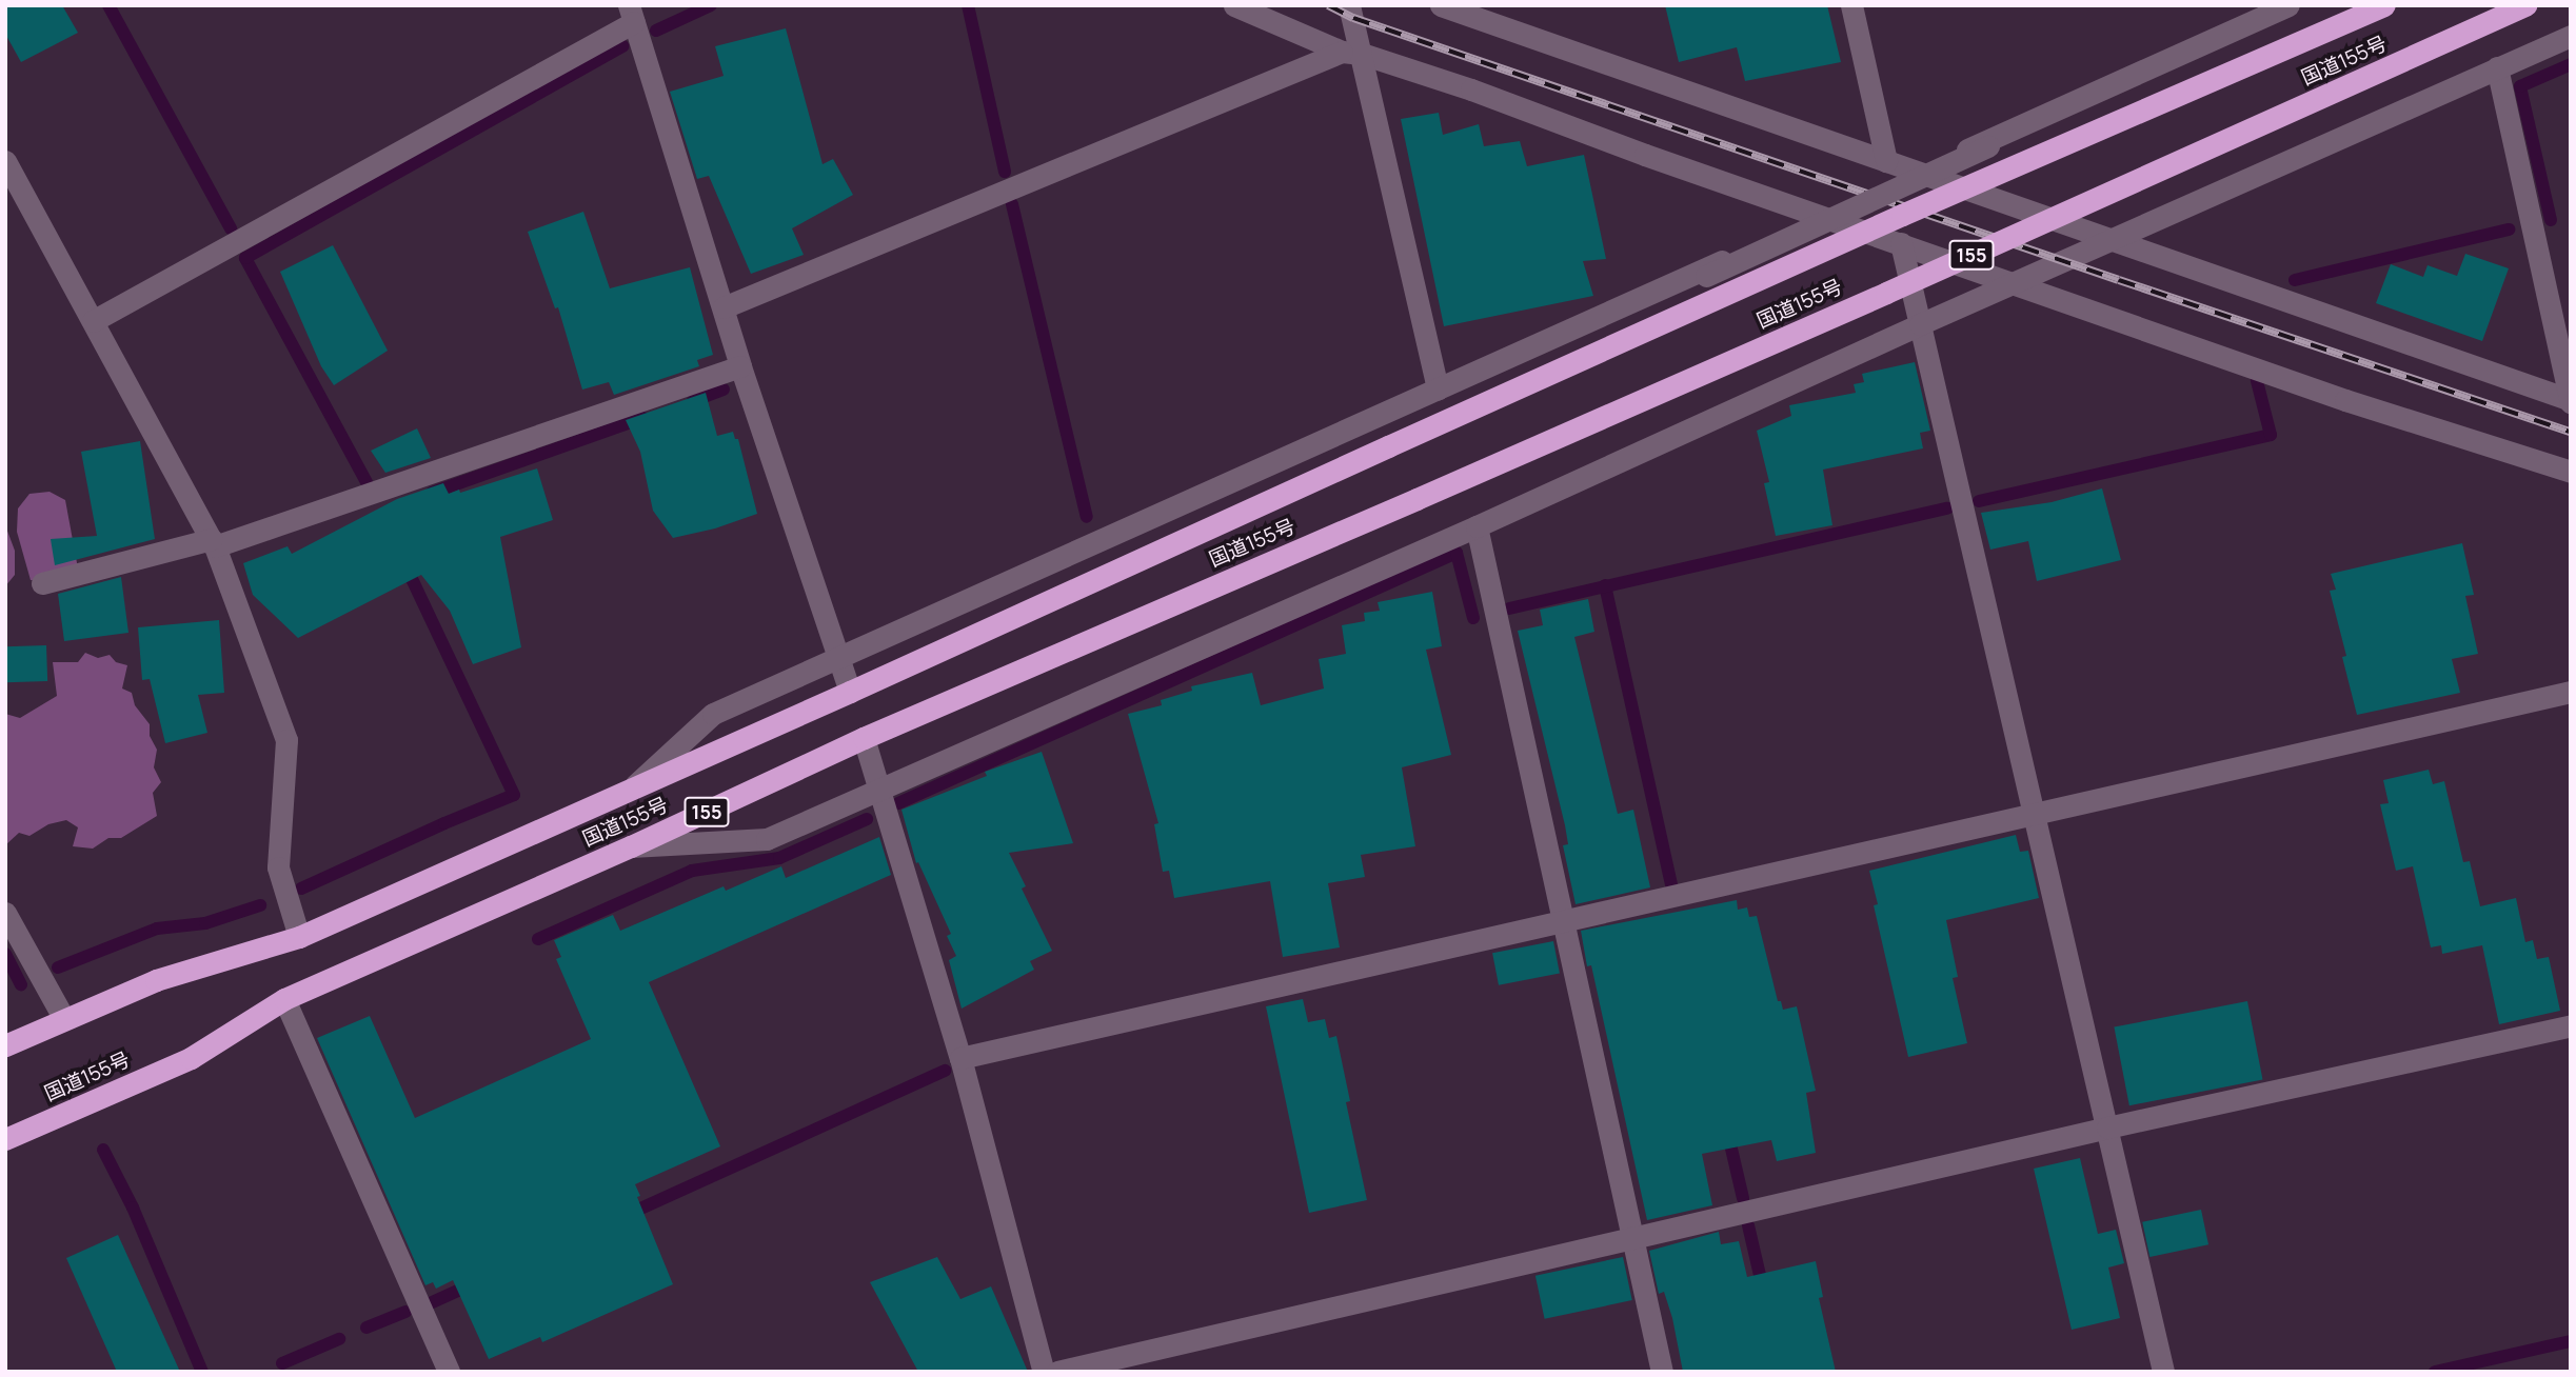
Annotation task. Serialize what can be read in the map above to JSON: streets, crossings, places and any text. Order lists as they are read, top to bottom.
{
  "streets": {
    "highway": ["国道155号", "155"]
  }
}
